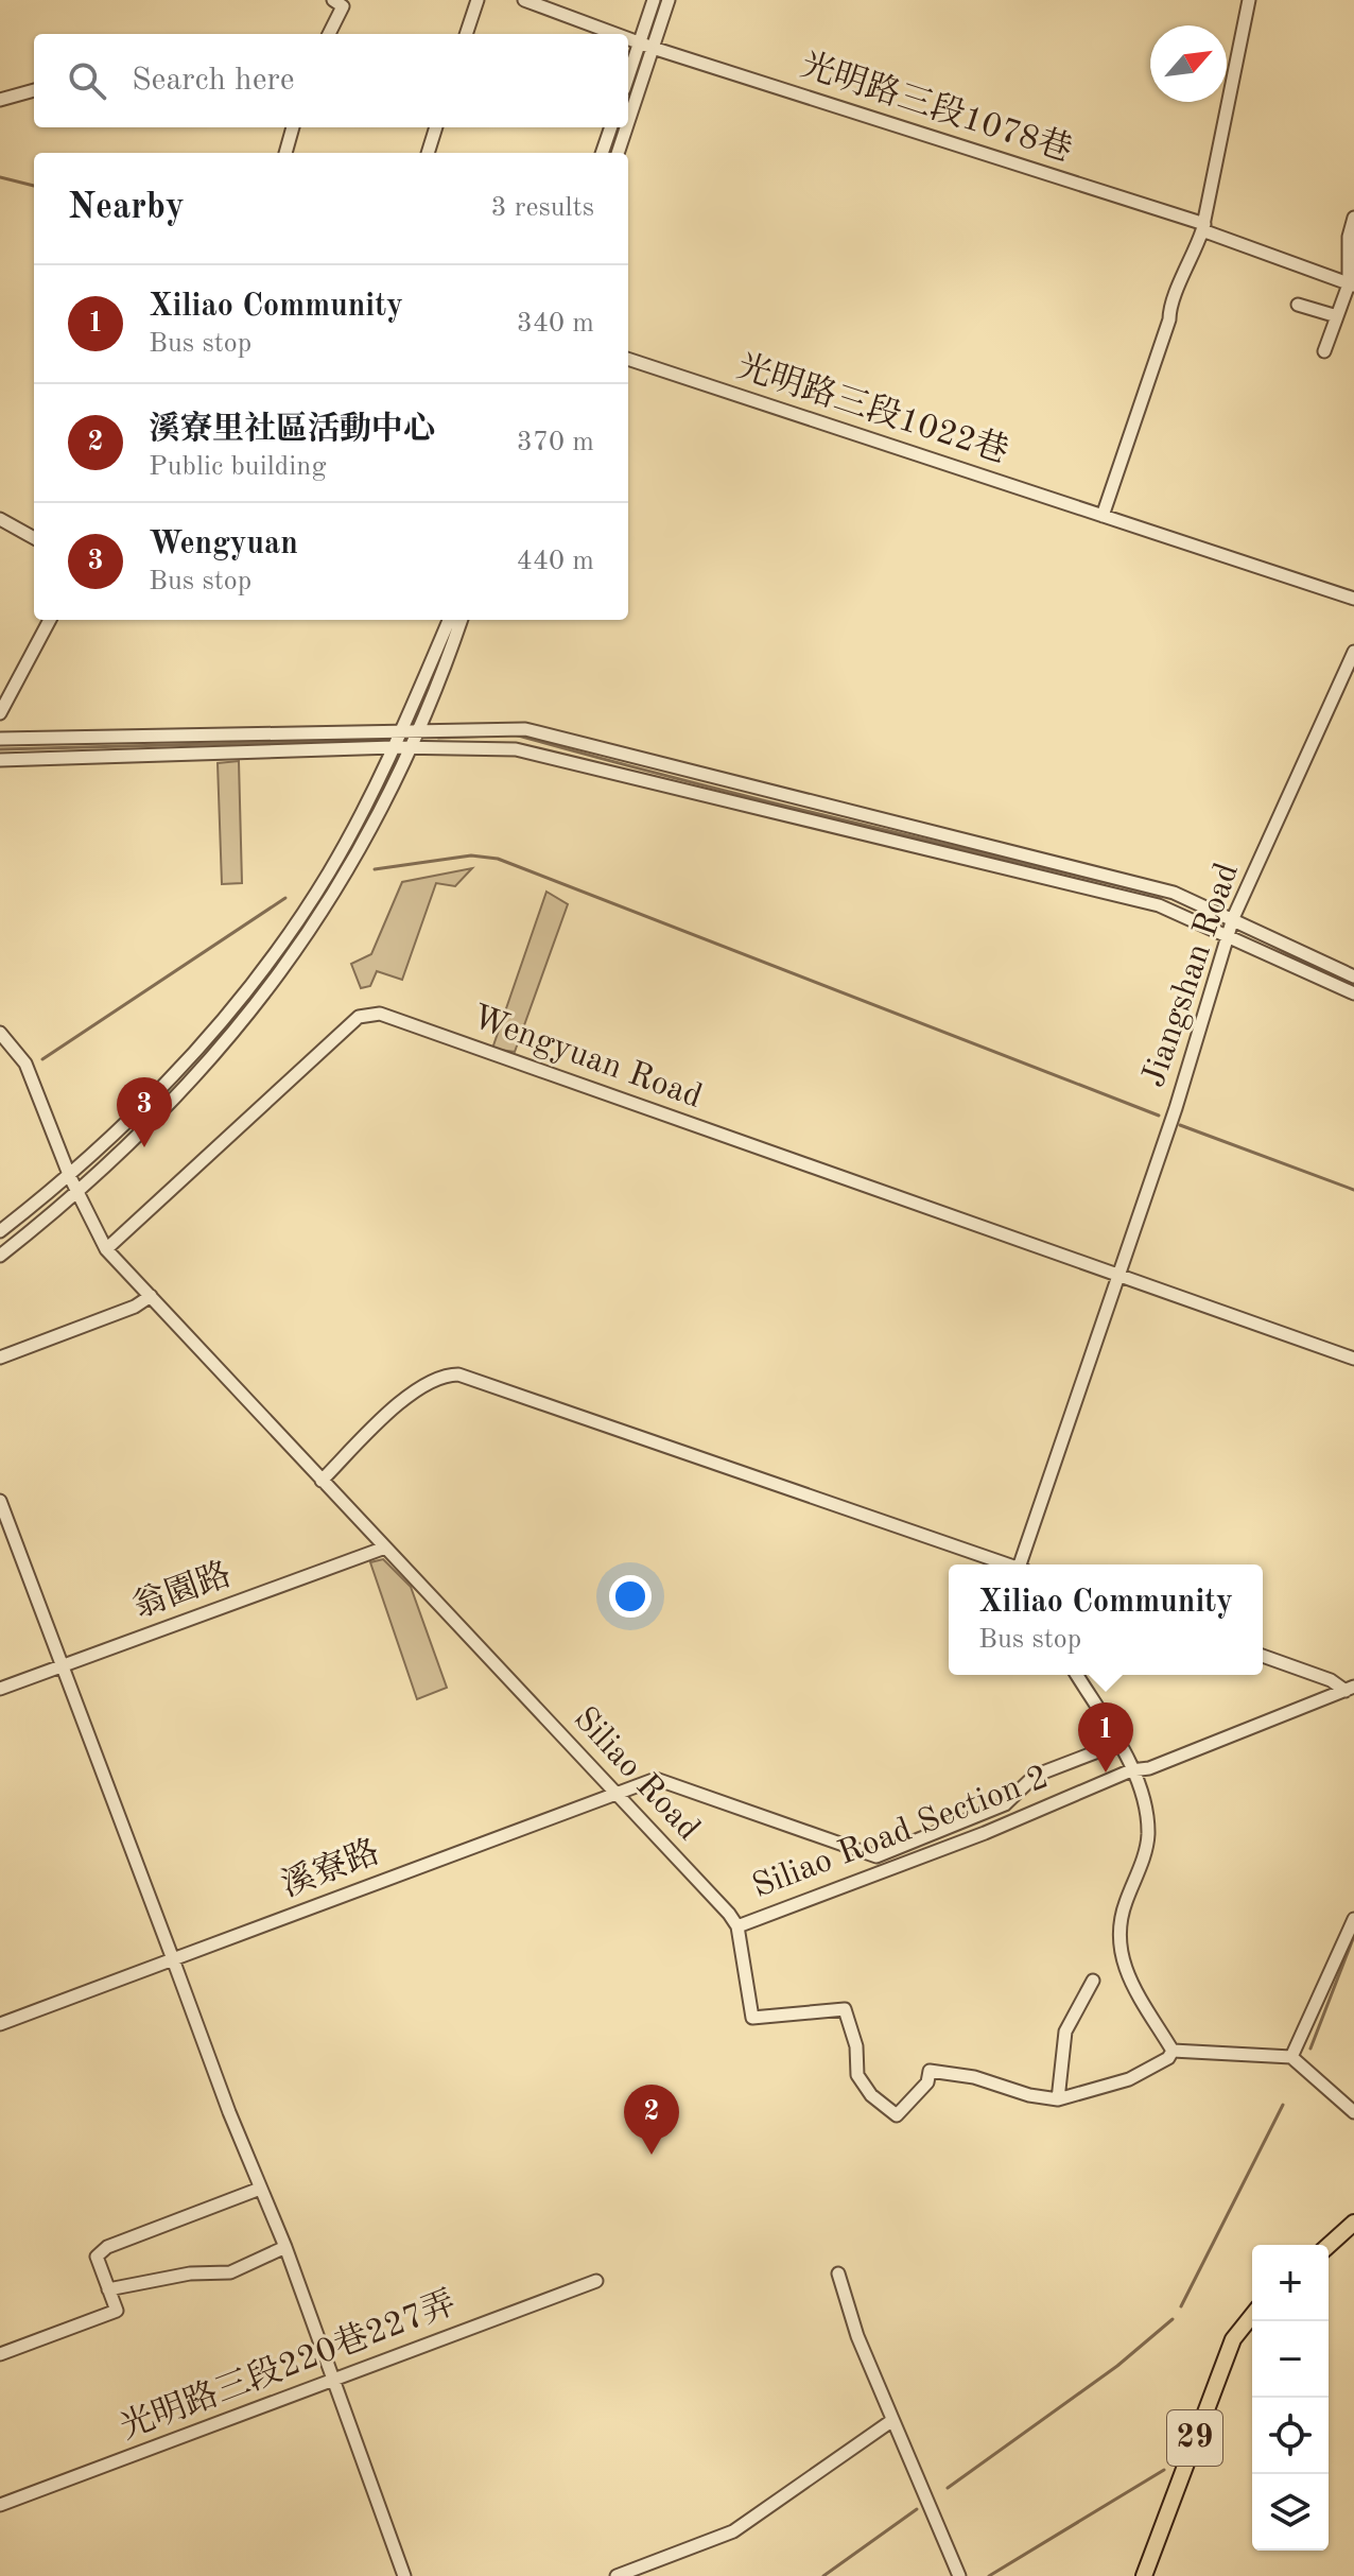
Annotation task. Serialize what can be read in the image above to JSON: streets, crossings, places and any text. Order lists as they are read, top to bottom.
{
  "streets": {
    "main road": ["29"],
    "street": [
      "光明路三段1078巷",
      "光明路三段1022巷",
      "Jiangshan Road",
      "Wengyuan Road",
      "翁園路",
      "Siliao Road",
      "Siliao Road Section 2",
      "溪寮路",
      "光明路三段220巷227弄"
    ]
  },
  "crossings": [
    ["Jiangshan Road", "Wengyuan Road"],
    ["Wengyuan Road", "Siliao Road"],
    ["翁園路", "Siliao Road"],
    ["Siliao Road", "Siliao Road Section 2"],
    ["Siliao Road", "溪寮路"]
  ],
  "north": "top right",
  "page": {
    "search": "Search here",
    "heading": ["Nearby", "3 results"],
    "list": [
      {
        "mark": "1",
        "name": "Xiliao Community",
        "note": "Bus stop",
        "value": "340 m"
      },
      {
        "mark": "2",
        "name": "溪寮里社區活動中心",
        "note": "Public building",
        "value": "370 m"
      },
      {
        "mark": "3",
        "name": "Wengyuan",
        "note": "Bus stop",
        "value": "440 m"
      }
    ],
    "pins": ["3", "1", "2"],
    "popup": ["Xiliao Community", "Bus stop"],
    "map_buttons": ["+", "−"]
  }
}
